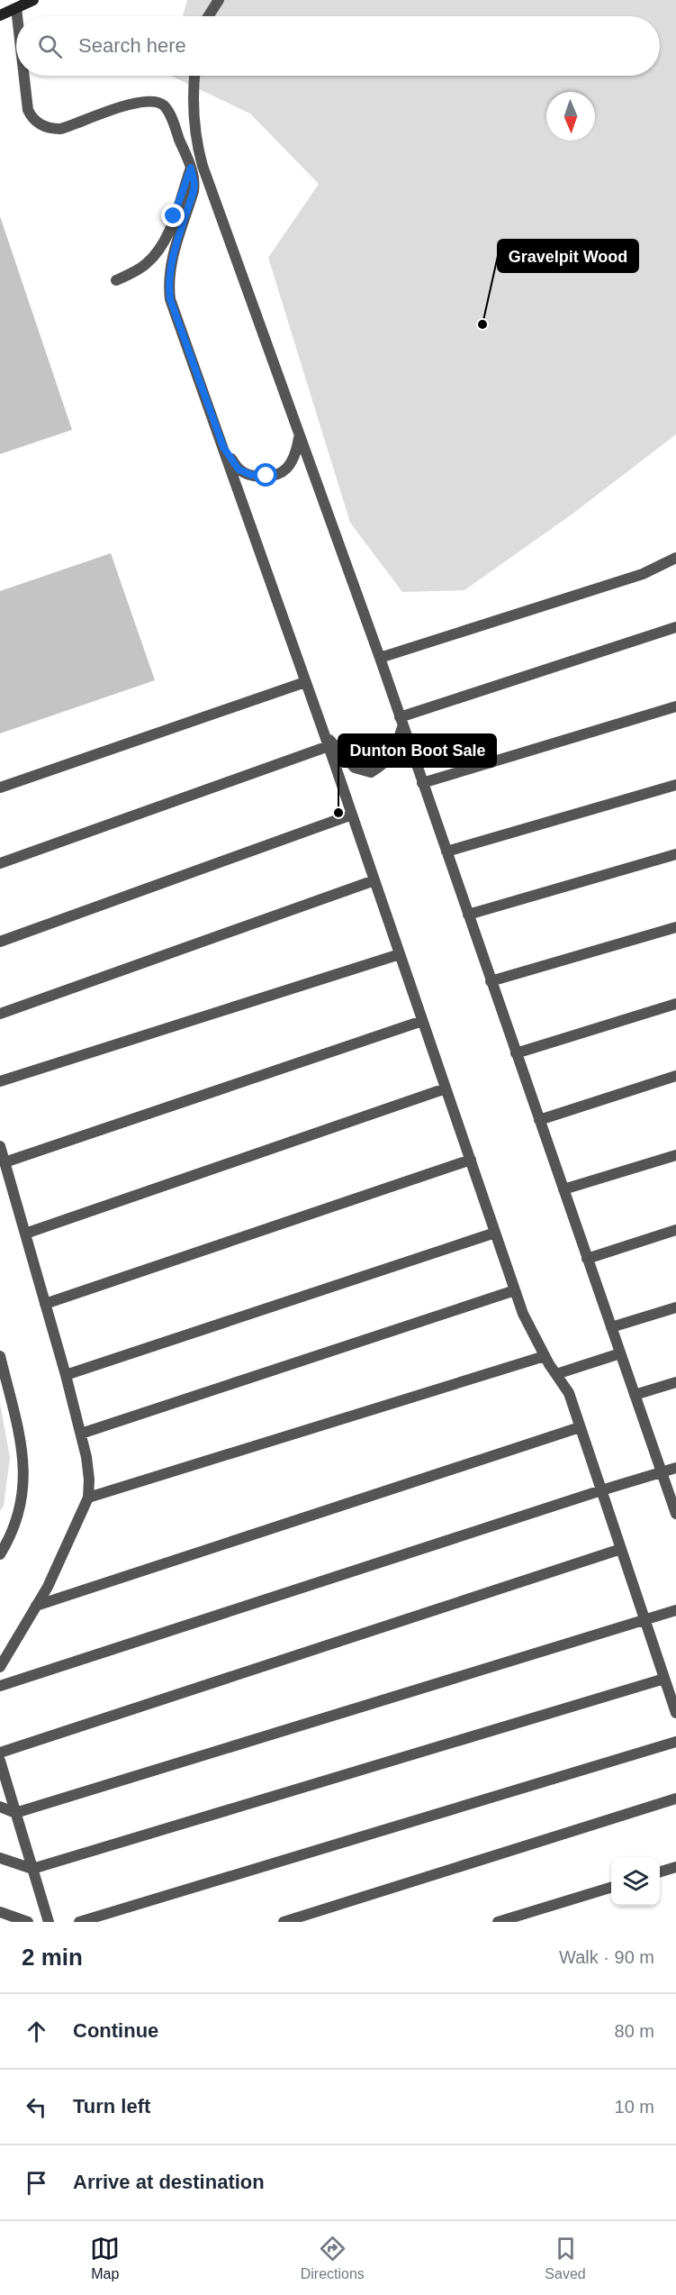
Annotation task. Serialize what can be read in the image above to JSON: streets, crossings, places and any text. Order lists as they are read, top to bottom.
{
  "places": ["Gravelpit Wood", "Dunton Boot Sale"],
  "north": "bottom",
  "page": {
    "search": "Search here",
    "heading": ["2 min", "Walk · 90 m"],
    "list": [
      ["Continue", "80 m"],
      ["Turn left", "10 m"],
      "Arrive at destination"
    ],
    "nav": ["Map", "Directions", "Saved"]
  }
}
